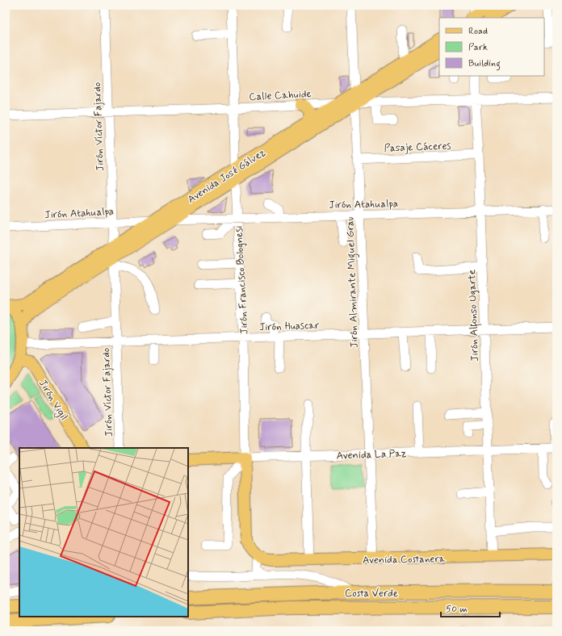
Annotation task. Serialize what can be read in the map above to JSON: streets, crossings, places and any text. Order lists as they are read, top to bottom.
{
  "streets": {
    "highway": ["Costa Verde"],
    "main road": [
      "Avenida José Gálvez",
      "Jirón Francisco Bolognesi",
      "Jirón Vigil",
      "Avenida La Paz",
      "Avenida Costanera"
    ],
    "street": [
      "Calle Cahuide",
      "Jirón Víctor Fajardo",
      "Pasaje Cáceres",
      "Jirón Atahualpa",
      "Jirón Almirante Miguel Grau",
      "Jirón Alfonso Ugarte",
      "Jirón Huascar"
    ]
  },
  "crossings": [
    ["Calle Cahuide", "Jirón Víctor Fajardo"],
    ["Calle Cahuide", "Avenida José Gálvez"],
    ["Calle Cahuide", "Jirón Francisco Bolognesi"],
    ["Jirón Víctor Fajardo", "Avenida José Gálvez"],
    ["Jirón Víctor Fajardo", "Jirón Atahualpa"],
    ["Jirón Víctor Fajardo", "Jirón Huascar"],
    ["Pasaje Cáceres", "Jirón Almirante Miguel Grau"],
    ["Pasaje Cáceres", "Jirón Alfonso Ugarte"],
    ["Avenida José Gálvez", "Jirón Atahualpa"],
    ["Avenida José Gálvez", "Jirón Francisco Bolognesi"],
    ["Avenida José Gálvez", "Jirón Almirante Miguel Grau"],
    ["Jirón Atahualpa", "Jirón Francisco Bolognesi"],
    ["Jirón Atahualpa", "Jirón Almirante Miguel Grau"],
    ["Jirón Atahualpa", "Jirón Alfonso Ugarte"],
    ["Jirón Francisco Bolognesi", "Jirón Huascar"],
    ["Jirón Francisco Bolognesi", "Avenida La Paz"],
    ["Jirón Francisco Bolognesi", "Avenida Costanera"],
    ["Jirón Almirante Miguel Grau", "Jirón Huascar"],
    ["Jirón Almirante Miguel Grau", "Avenida La Paz"],
    ["Jirón Almirante Miguel Grau", "Avenida Costanera"],
    ["Jirón Alfonso Ugarte", "Jirón Huascar"],
    ["Jirón Alfonso Ugarte", "Avenida La Paz"],
    ["Jirón Alfonso Ugarte", "Avenida Costanera"]
  ],
  "legend": ["Road", "Park", "Building"],
  "scale_bar": "50 m"
}
